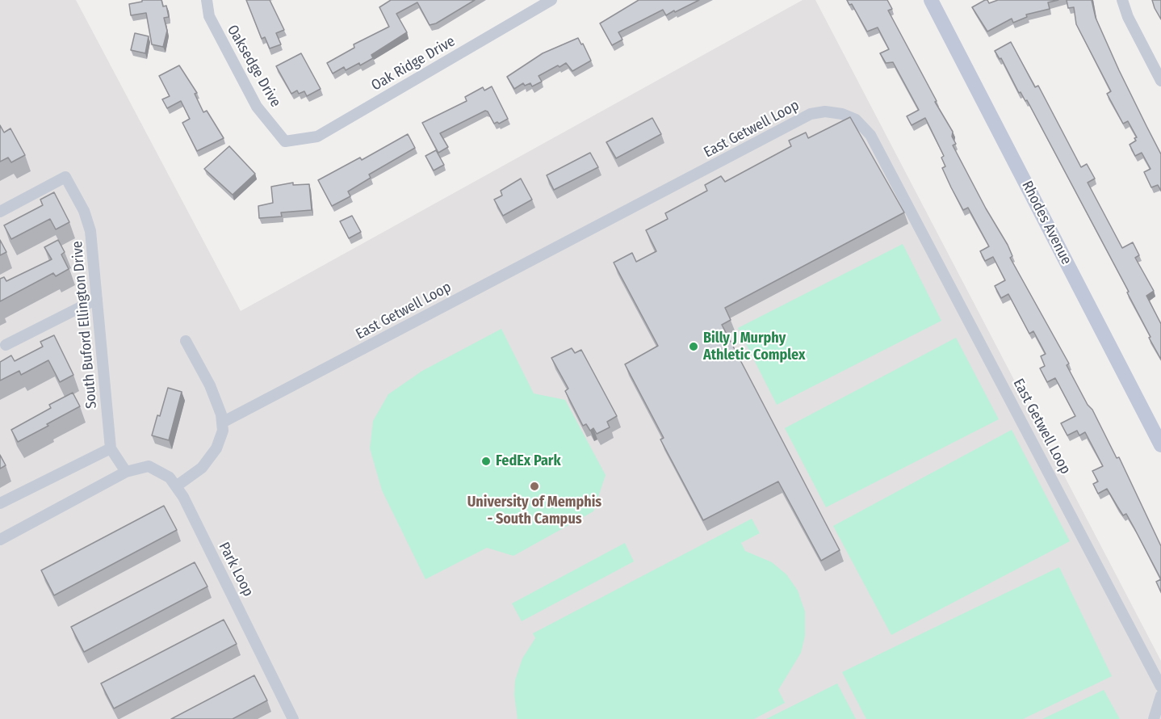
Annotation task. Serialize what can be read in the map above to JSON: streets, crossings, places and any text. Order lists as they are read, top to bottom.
{
  "streets": {
    "main road": ["Rhodes Avenue"],
    "street": [
      "Oak Ridge Drive",
      "Oaksedge Drive",
      "East Getwell Loop",
      "South Buford Ellington Drive",
      "Park Loop"
    ]
  },
  "crossings": [
    ["Oak Ridge Drive", "Oaksedge Drive"],
    ["South Buford Ellington Drive", "Park Loop"]
  ],
  "places": ["Billy J Murphy Athletic Complex", "FedEx Park", "University of Memphis - South Campus"]
}
